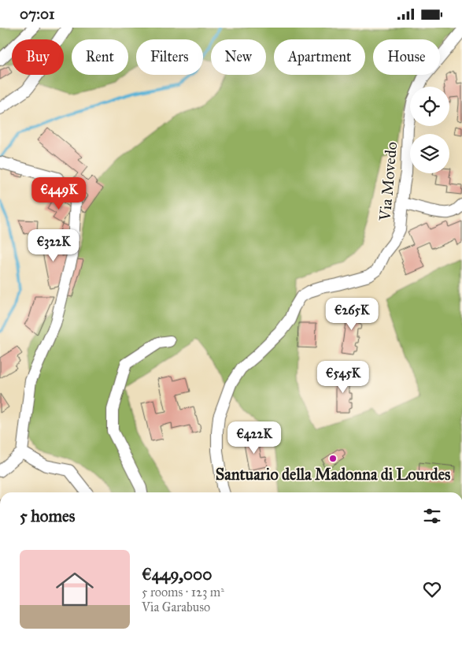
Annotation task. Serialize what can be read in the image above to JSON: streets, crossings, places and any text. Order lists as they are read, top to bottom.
{
  "streets": {
    "street": ["Via Movedo"]
  },
  "places": ["Santuario della Madonna di Lourdes"],
  "page": {
    "status": "07:01",
    "chip": [
      "Buy",
      "Rent",
      "Filters",
      "New",
      "Apartment",
      "House"
    ],
    "price": [
      "€449K",
      "€322K",
      "€265K",
      "€545K",
      "€422K"
    ],
    "heading": "5 homes",
    "list": [
      {
        "name": "€449,000",
        "note": "5 rooms · 123 m² · Via Garabuso"
      }
    ]
  }
}
